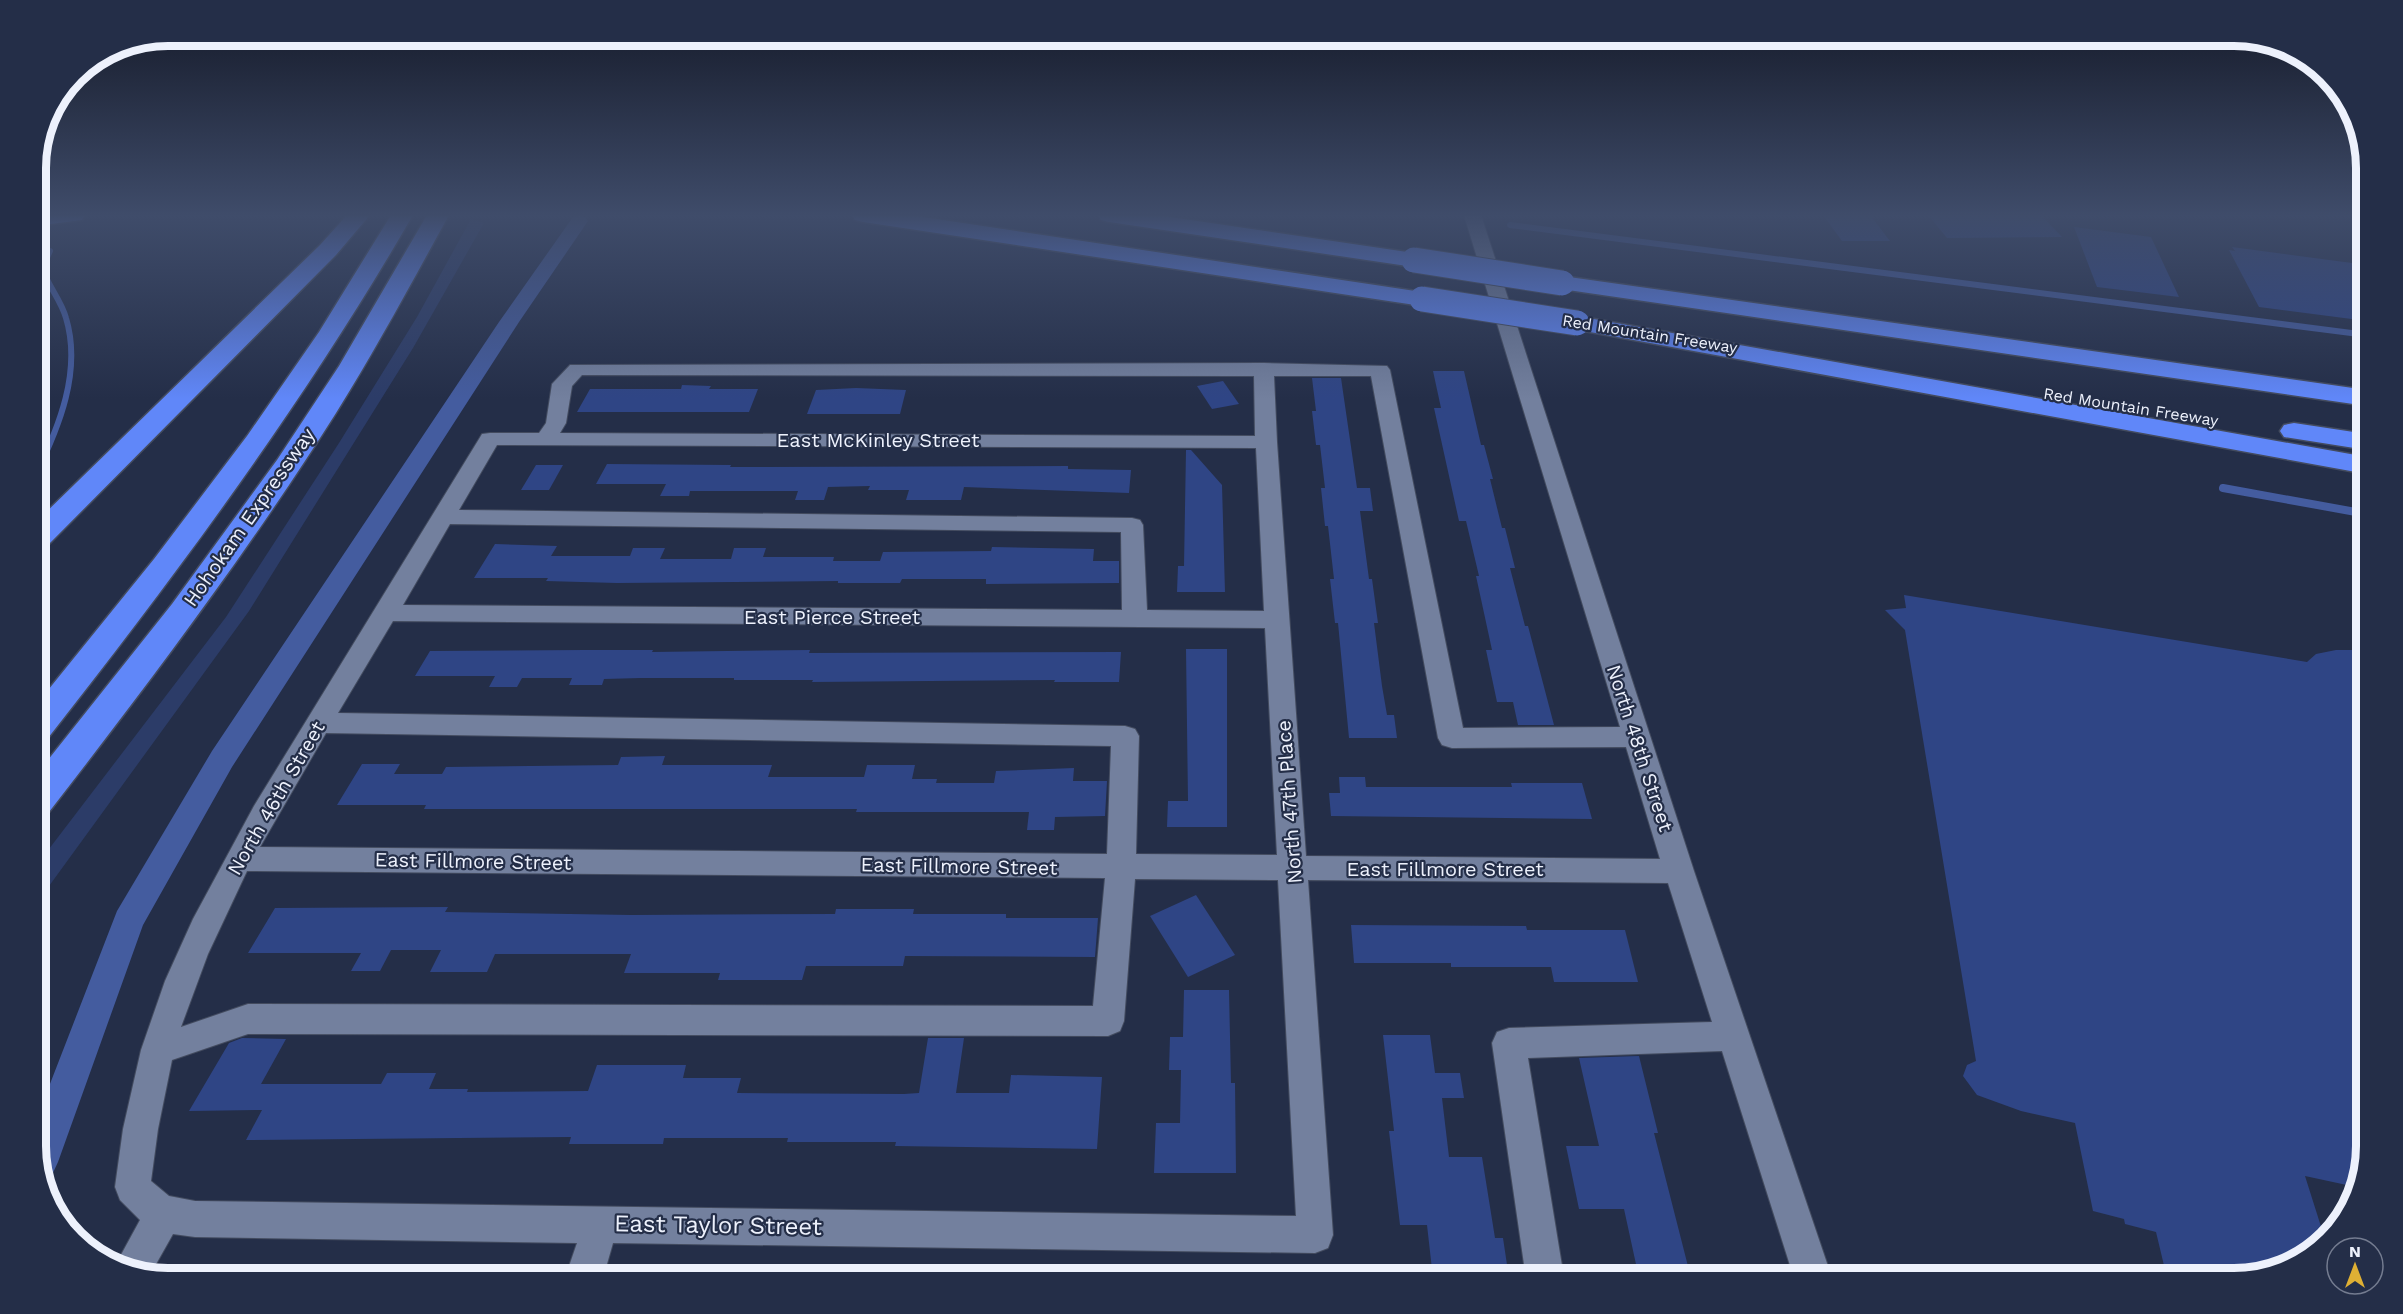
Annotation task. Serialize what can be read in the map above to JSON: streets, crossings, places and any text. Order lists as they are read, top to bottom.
{
  "streets": {
    "highway": ["Red Mountain Freeway", "Hohokam Expressway"],
    "street": [
      "East McKinley Street",
      "East Pierce Street",
      "North 48th Street",
      "North 46th Street",
      "North 47th Place",
      "East Fillmore Street",
      "East Taylor Street"
    ]
  },
  "crossings": [
    ["East McKinley Street", "North 46th Street"],
    ["East McKinley Street", "North 47th Place"],
    ["East Pierce Street", "North 46th Street"],
    ["East Pierce Street", "North 47th Place"],
    ["North 48th Street", "East Fillmore Street"],
    ["North 46th Street", "East Fillmore Street"],
    ["North 46th Street", "East Taylor Street"],
    ["North 47th Place", "East Fillmore Street"],
    ["North 47th Place", "East Taylor Street"]
  ],
  "north": "top"
}
